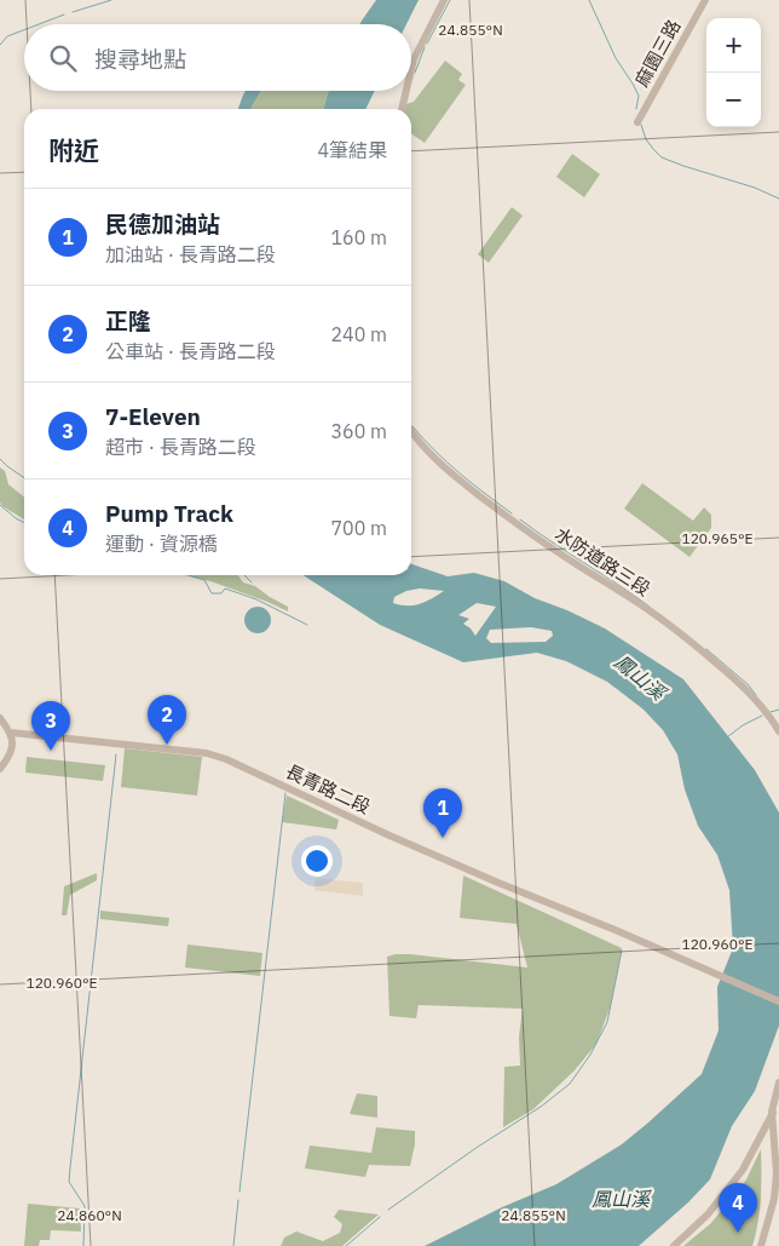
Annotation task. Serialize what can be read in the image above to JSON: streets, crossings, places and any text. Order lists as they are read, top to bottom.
{
  "streets": {
    "street": ["麻園三路", "水防道路三段", "長青路二段"]
  },
  "water": ["鳳山溪"],
  "page": {
    "map_buttons": ["+", "−"],
    "search": "搜尋地點",
    "heading": ["附近", "4筆結果"],
    "list": [
      {
        "mark": "1",
        "name": "民德加油站",
        "note": "加油站 · 長青路二段",
        "value": "160 m"
      },
      {
        "mark": "2",
        "name": "正隆",
        "note": "公車站 · 長青路二段",
        "value": "240 m"
      },
      {
        "mark": "3",
        "name": "7-Eleven",
        "note": "超市 · 長青路二段",
        "value": "360 m"
      },
      {
        "mark": "4",
        "name": "Pump Track",
        "note": "運動 · 資源橋",
        "value": "700 m"
      }
    ],
    "pins": [
      "2",
      "3",
      "1",
      "4"
    ]
  },
  "coordinates": [
    "24.855°N",
    "120.965°E",
    "120.960°E",
    "24.860°N"
  ]
}
